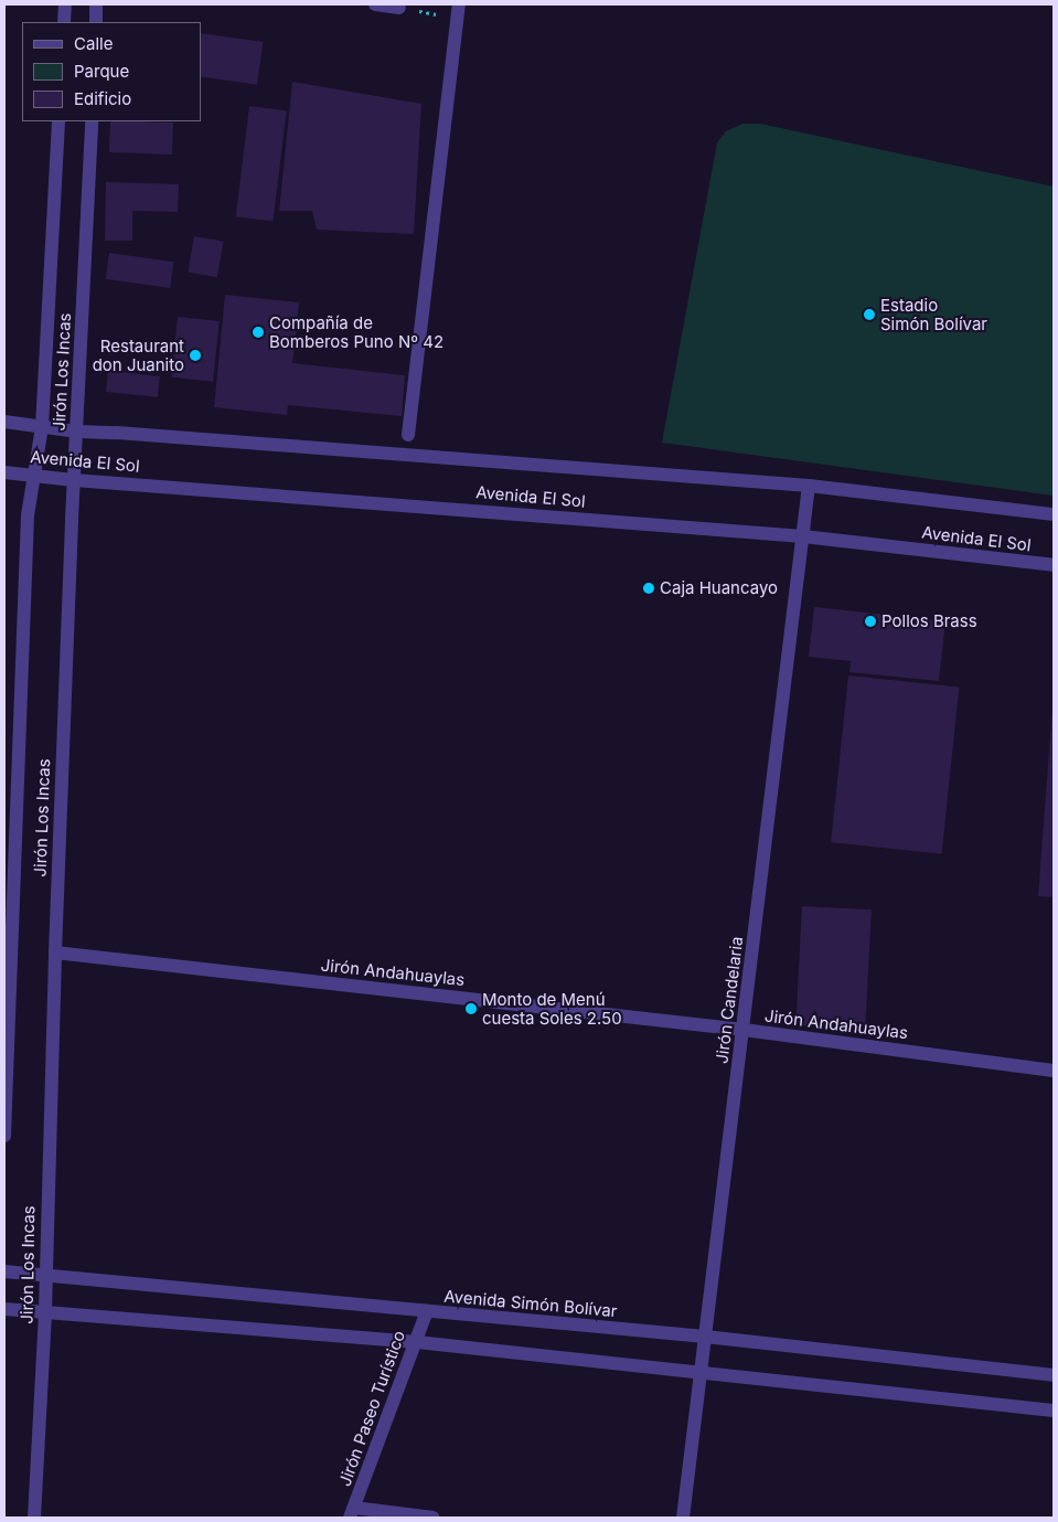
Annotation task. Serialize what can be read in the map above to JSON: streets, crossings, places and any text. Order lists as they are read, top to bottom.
{
  "streets": {
    "street": [
      "Jirón Los Incas",
      "Avenida El Sol",
      "Jirón Andahuaylas",
      "Jirón Candelaria",
      "Avenida Simón Bolívar",
      "Jirón Paseo Turístico"
    ]
  },
  "crossings": [
    ["Jirón Los Incas", "Avenida El Sol"],
    ["Jirón Los Incas", "Jirón Andahuaylas"],
    ["Jirón Los Incas", "Avenida Simón Bolívar"],
    ["Avenida El Sol", "Jirón Candelaria"],
    ["Jirón Andahuaylas", "Jirón Candelaria"],
    ["Jirón Candelaria", "Avenida Simón Bolívar"],
    ["Avenida Simón Bolívar", "Jirón Paseo Turístico"]
  ],
  "places": [
    "Estadio Simón Bolívar",
    "Compañía de Bomberos Puno Nº 42",
    "Restaurant don Juanito",
    "Caja Huancayo",
    "Pollos Brass",
    "Monto de Menú cuesta Soles 2.50"
  ],
  "legend": ["Calle", "Parque", "Edificio"]
}
